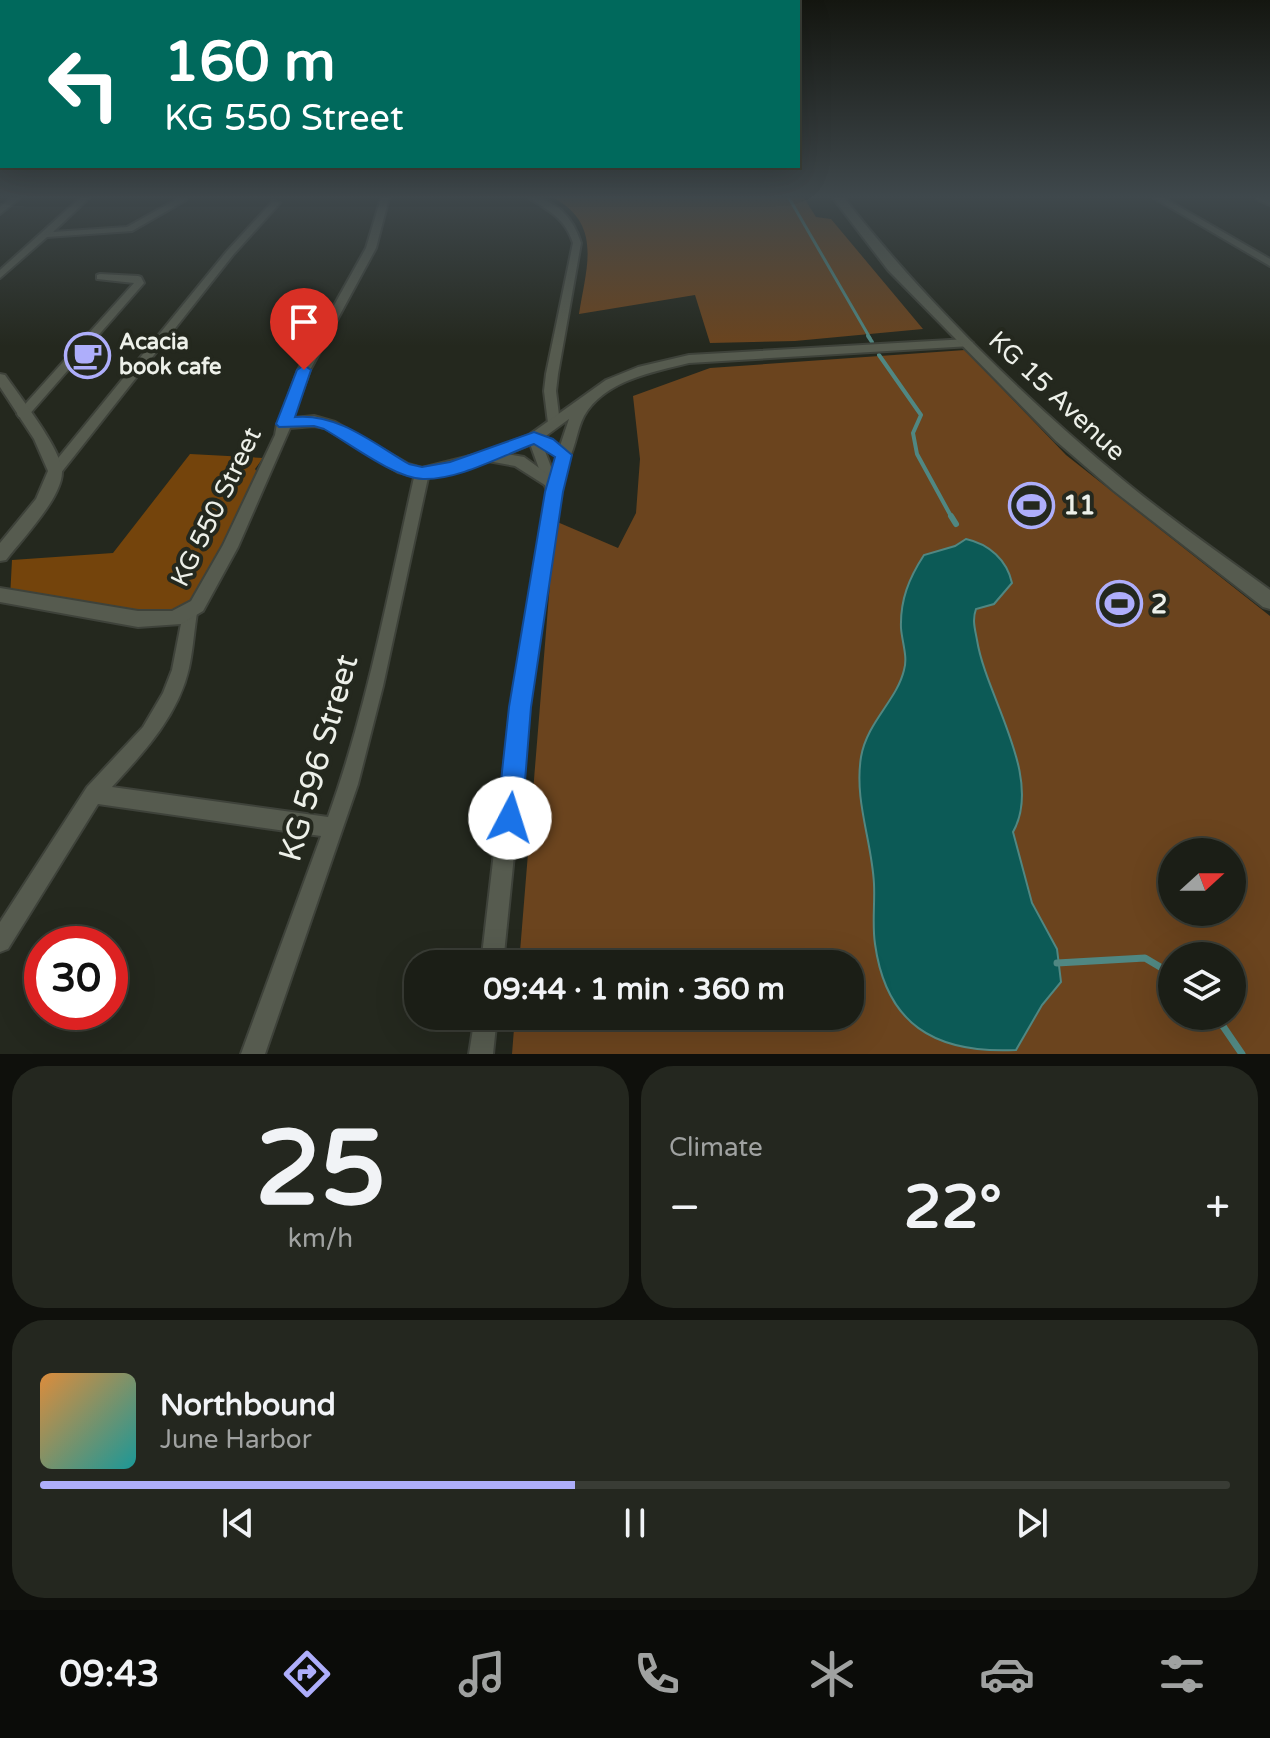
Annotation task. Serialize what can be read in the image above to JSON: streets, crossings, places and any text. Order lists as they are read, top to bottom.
{
  "streets": {
    "main road": ["KG 15 Avenue"],
    "street": ["KG 550 Street", "KG 596 Street"]
  },
  "crossings": [
    ["KG 550 Street", "KG 596 Street"]
  ],
  "places": {
    "cafe": ["Acacia book cafe"],
    "sports": ["11", "2"]
  },
  "north": "right",
  "page": {
    "turn": ["160 m", "KG 550 Street"],
    "limit": "30",
    "trip": "09:44 · 1 min · 360 m",
    "tile": [
      ["25", "km/h"],
      "Climate"
    ],
    "heat": ["−", "22°", "+"],
    "song": ["Northbound", "June Harbor"],
    "tabs": "09:43"
  }
}
